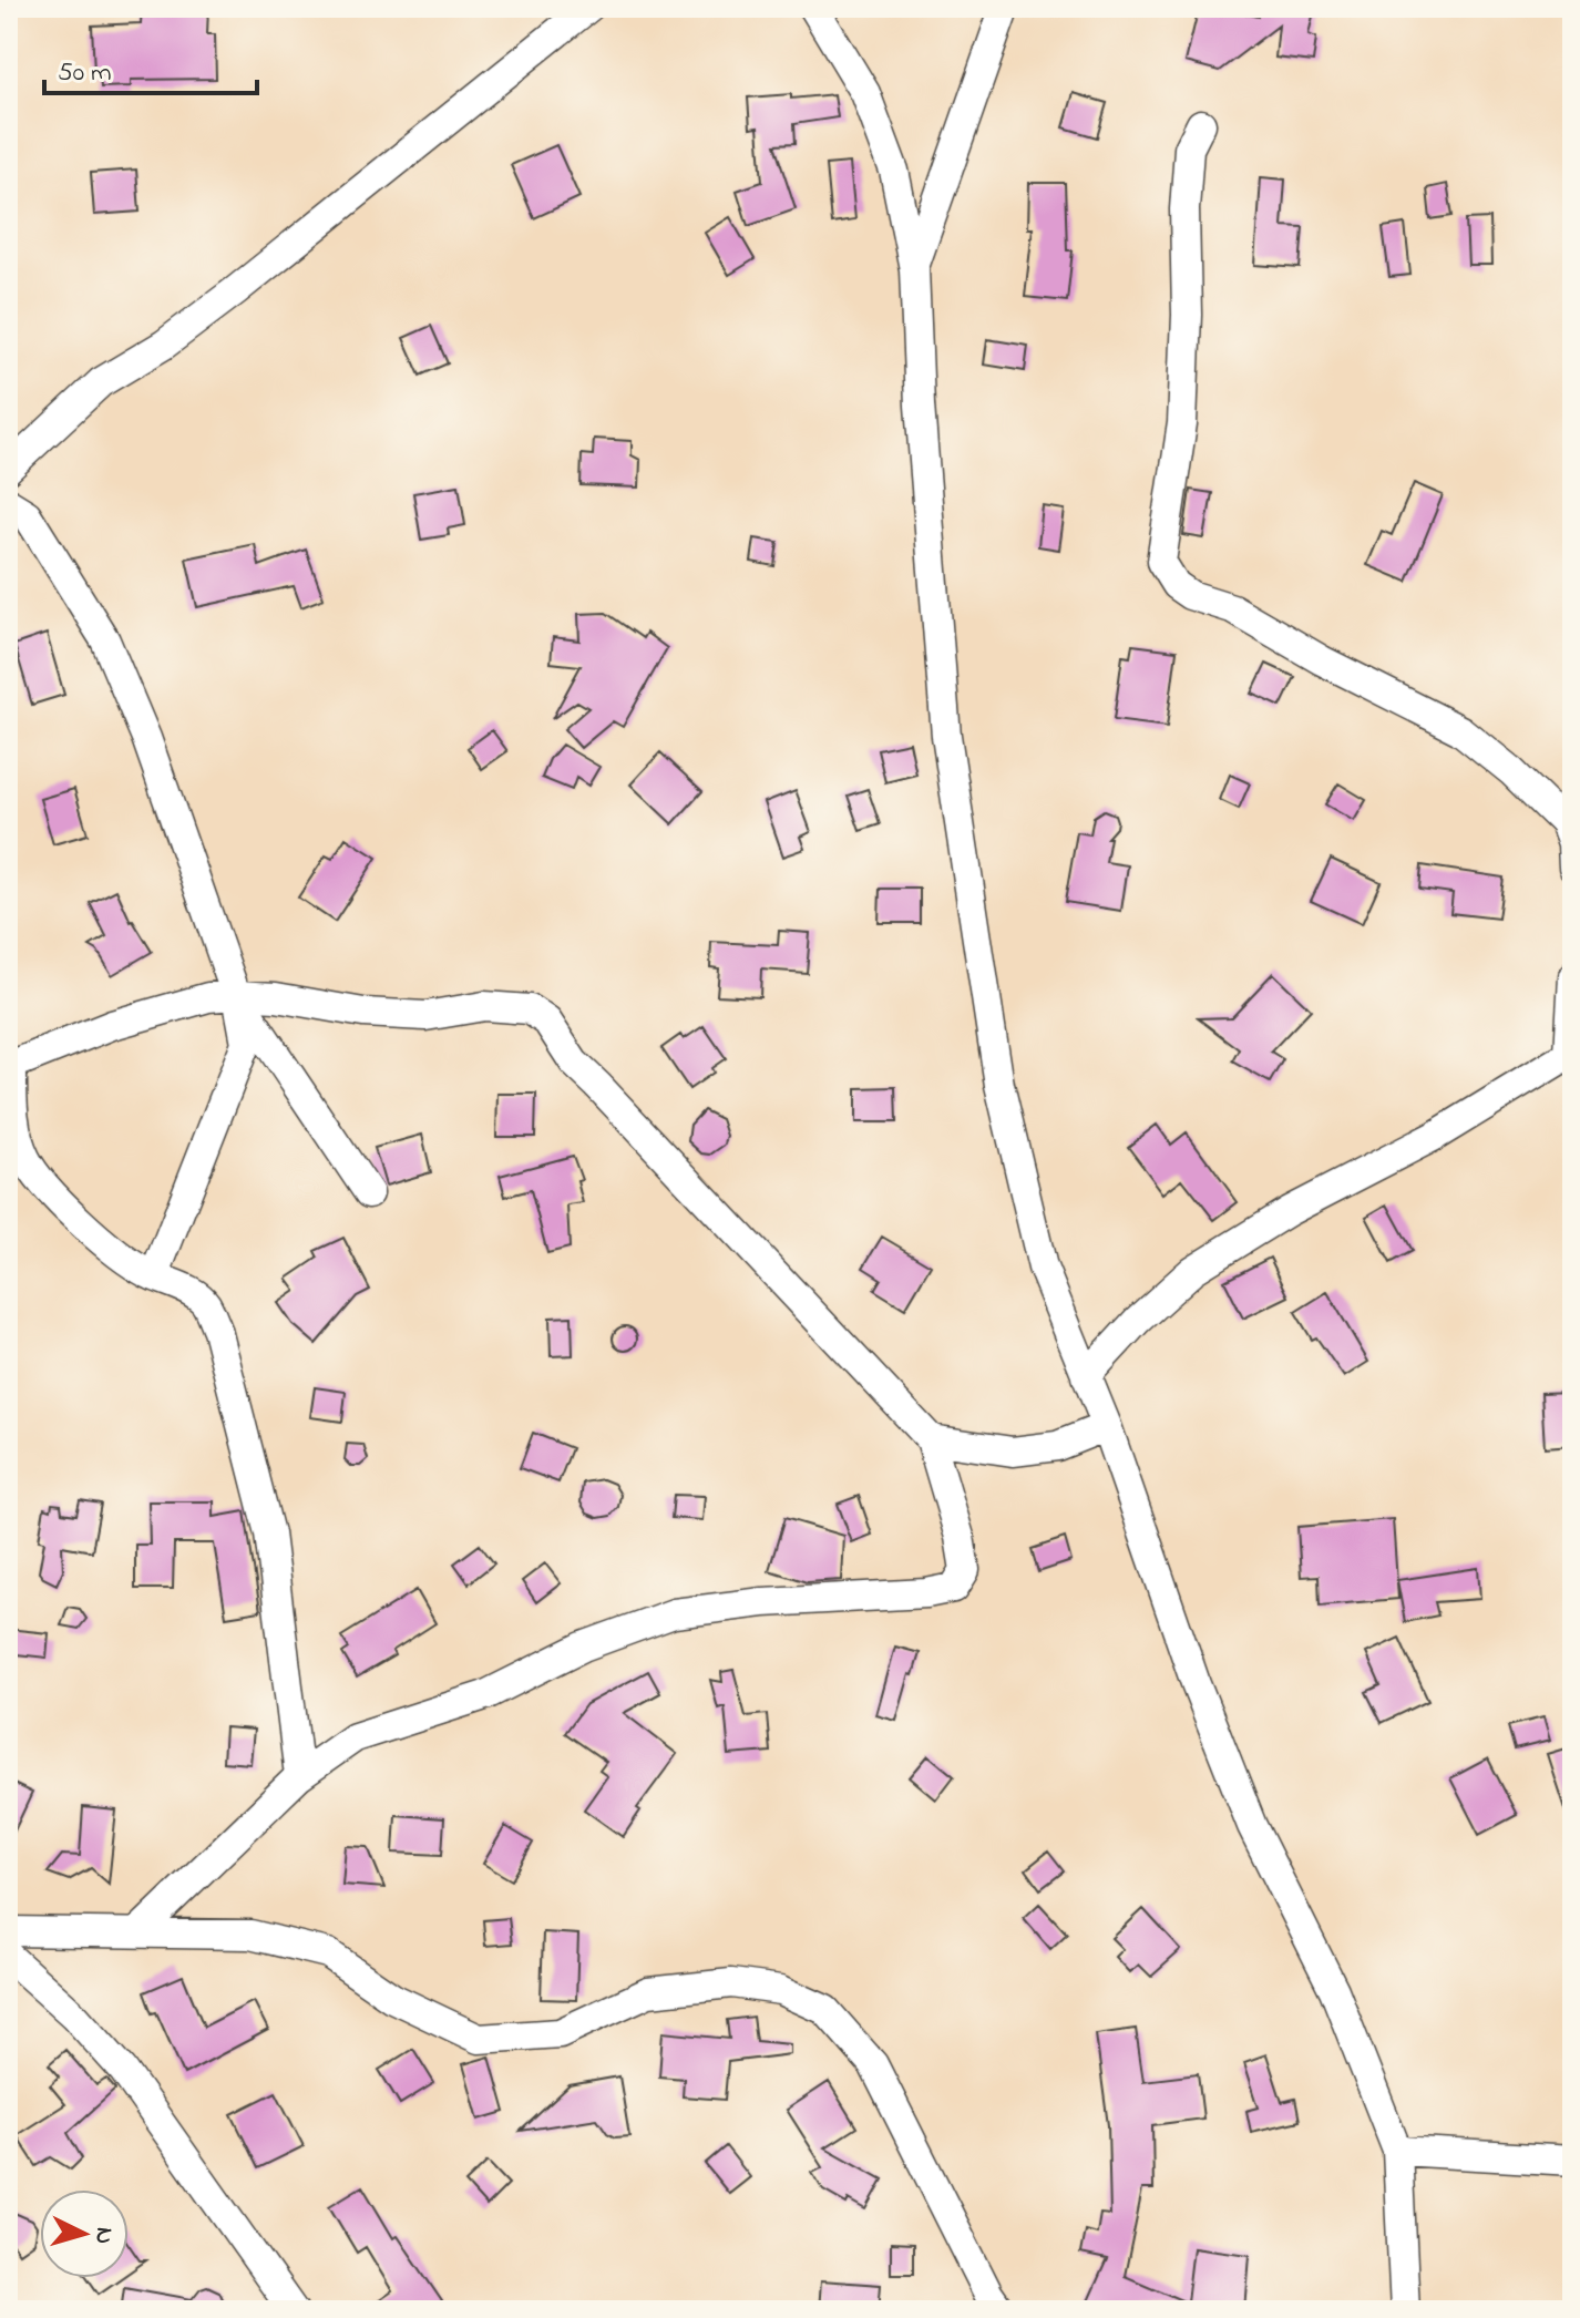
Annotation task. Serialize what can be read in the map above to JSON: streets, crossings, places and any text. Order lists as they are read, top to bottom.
{
  "scale_bar": "50 m",
  "north": "right"
}
